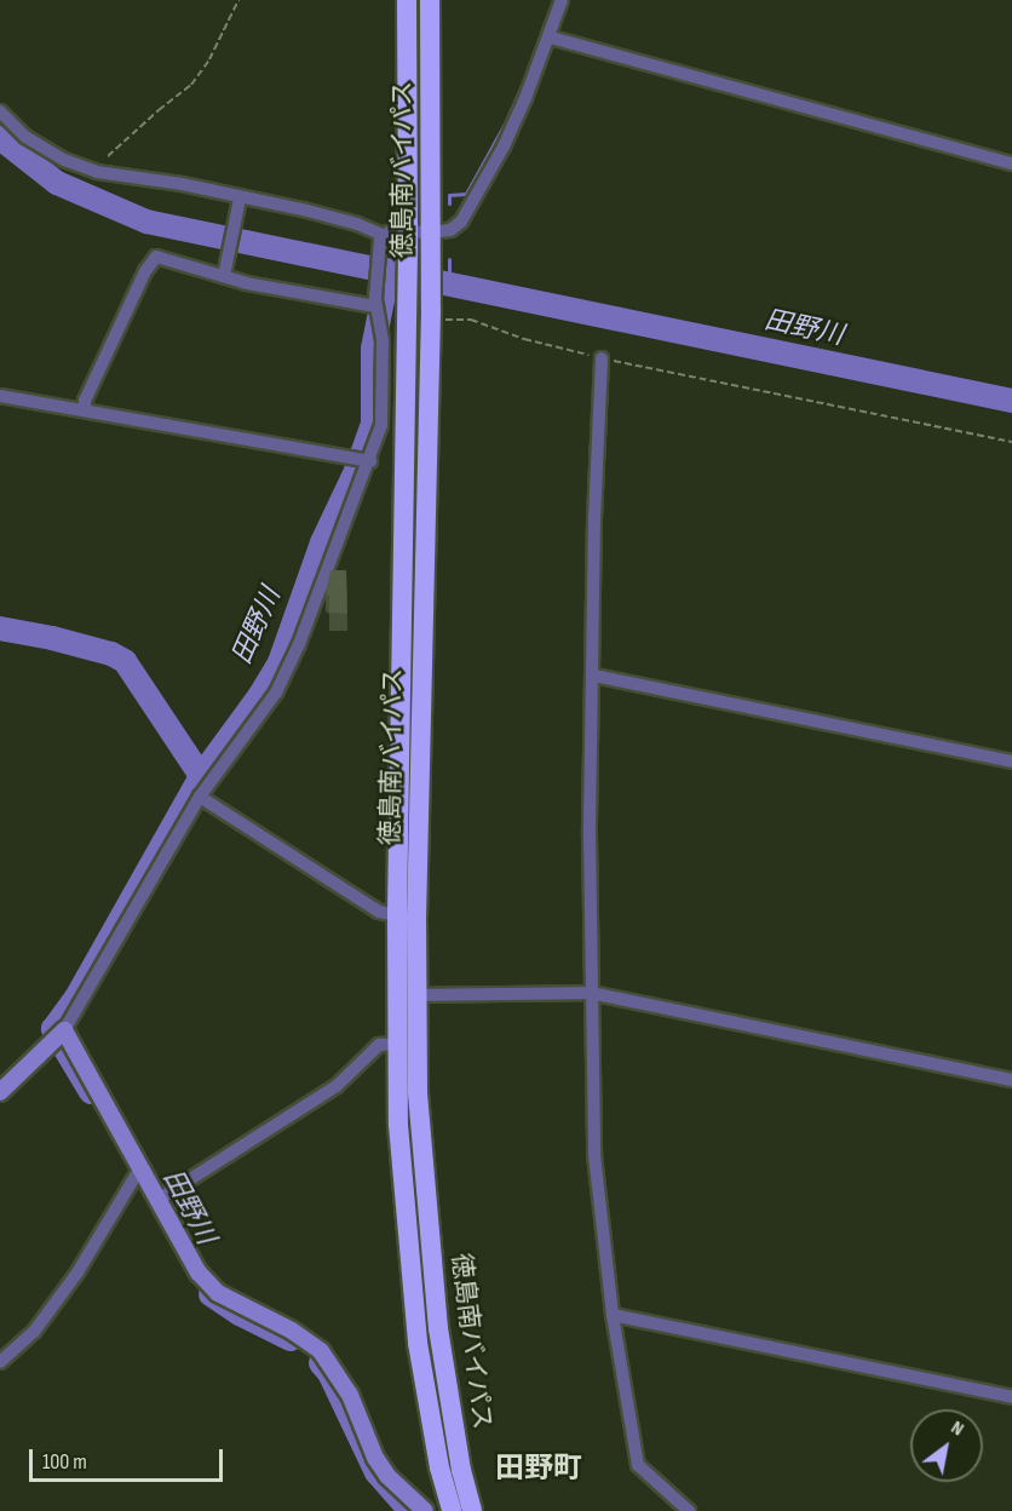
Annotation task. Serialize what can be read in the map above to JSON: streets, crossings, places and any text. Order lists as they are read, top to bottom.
{
  "streets": {
    "highway": ["徳島南バイパス"]
  },
  "districts": ["田野町"],
  "water": ["田野川"],
  "scale_bar": "100 m",
  "north": "top right"
}
